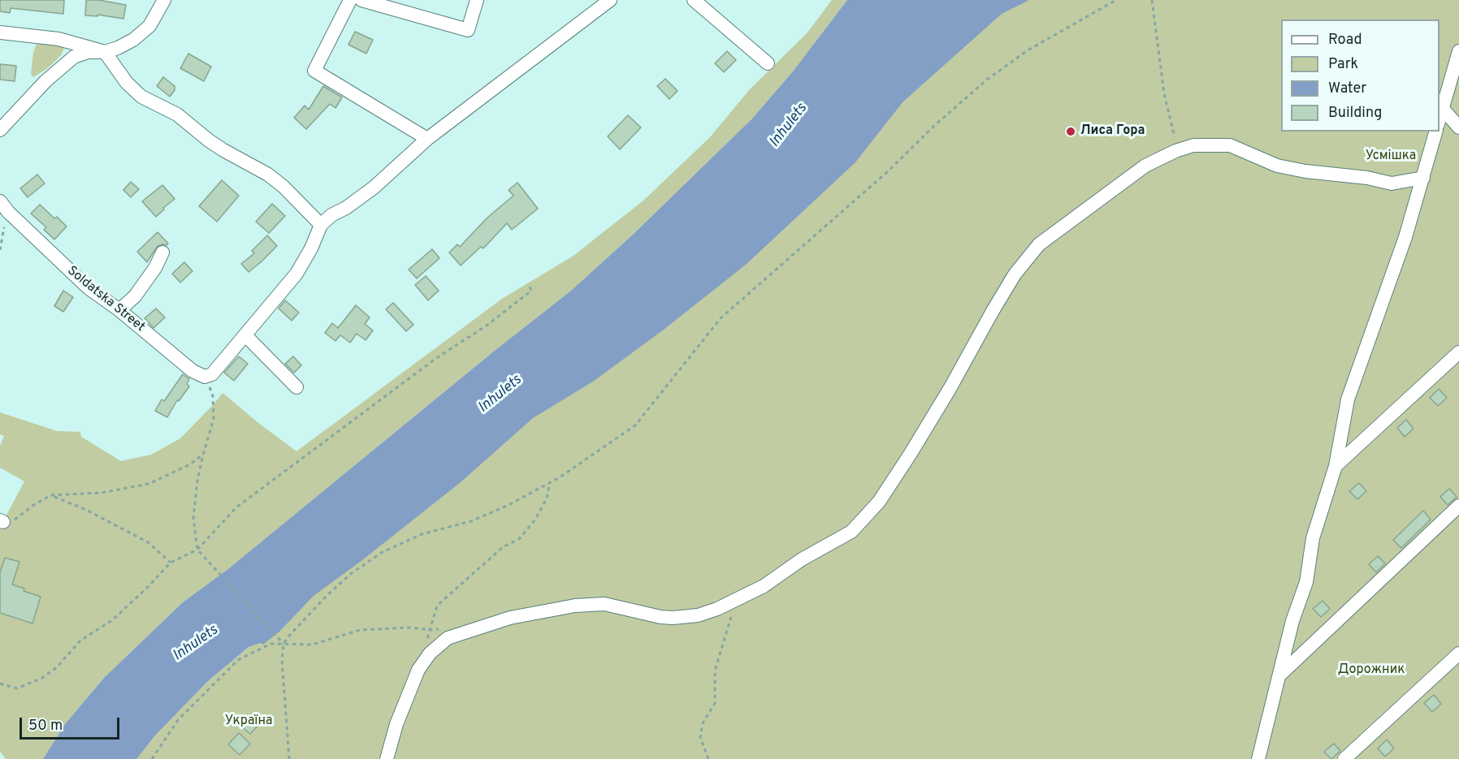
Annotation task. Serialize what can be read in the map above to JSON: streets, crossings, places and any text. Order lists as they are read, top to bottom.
{
  "streets": {
    "street": ["Soldatska Street"]
  },
  "water": ["Inhulets"],
  "parks": ["Усмішка", "Дорожник", "Україна"],
  "places": ["Лиса Гора"],
  "legend": [
    "Road",
    "Park",
    "Water",
    "Building"
  ],
  "scale_bar": "50 m"
}
